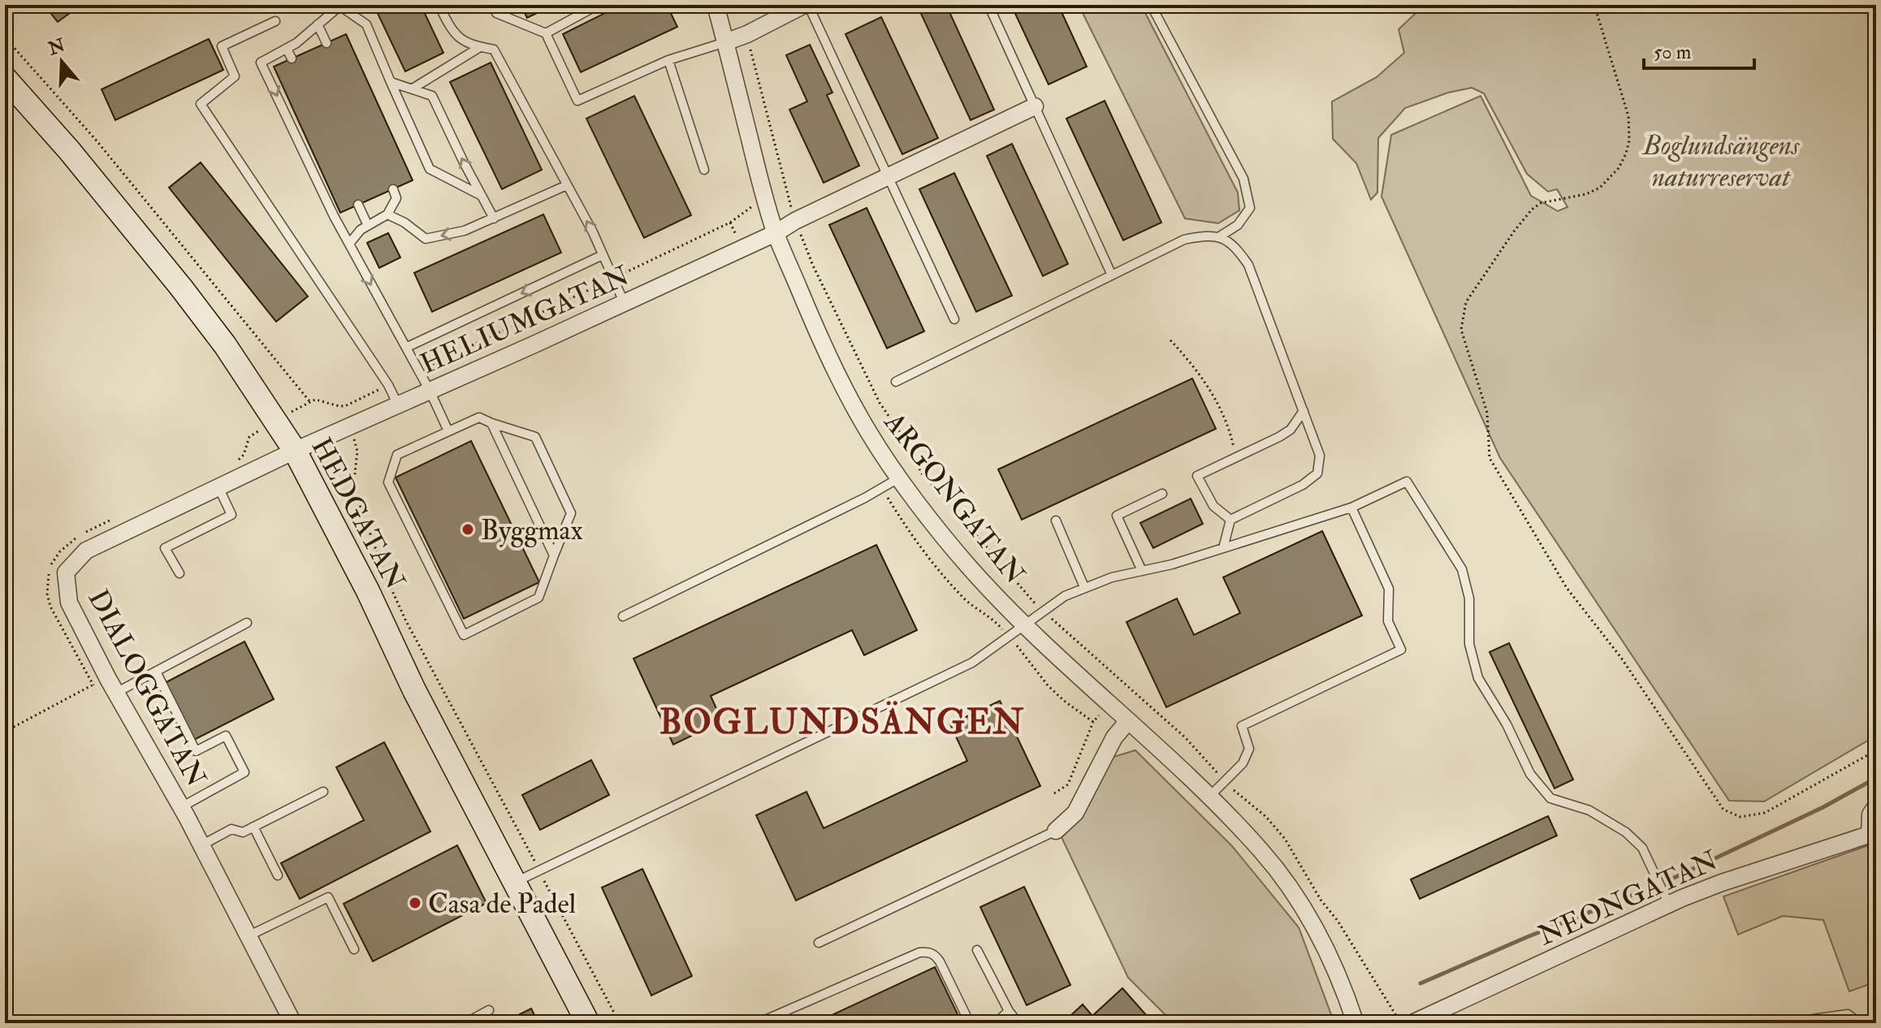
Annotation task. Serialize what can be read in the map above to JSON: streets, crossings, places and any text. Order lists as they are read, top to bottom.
{
  "streets": {
    "street": [
      "HELIUMGATAN",
      "ARGONGATAN",
      "HEDGATAN",
      "DIALOGGATAN",
      "NEONGATAN"
    ]
  },
  "crossings": [
    ["HELIUMGATAN", "ARGONGATAN"],
    ["HELIUMGATAN", "HEDGATAN"],
    ["HELIUMGATAN", "DIALOGGATAN"],
    ["HEDGATAN", "DIALOGGATAN"]
  ],
  "districts": ["BOGLUNDSÄNGEN"],
  "parks": ["Boglundsängens naturreservat"],
  "places": ["Byggmax", "Casa de Padel"],
  "scale_bar": "50 m",
  "north": "top"
}
